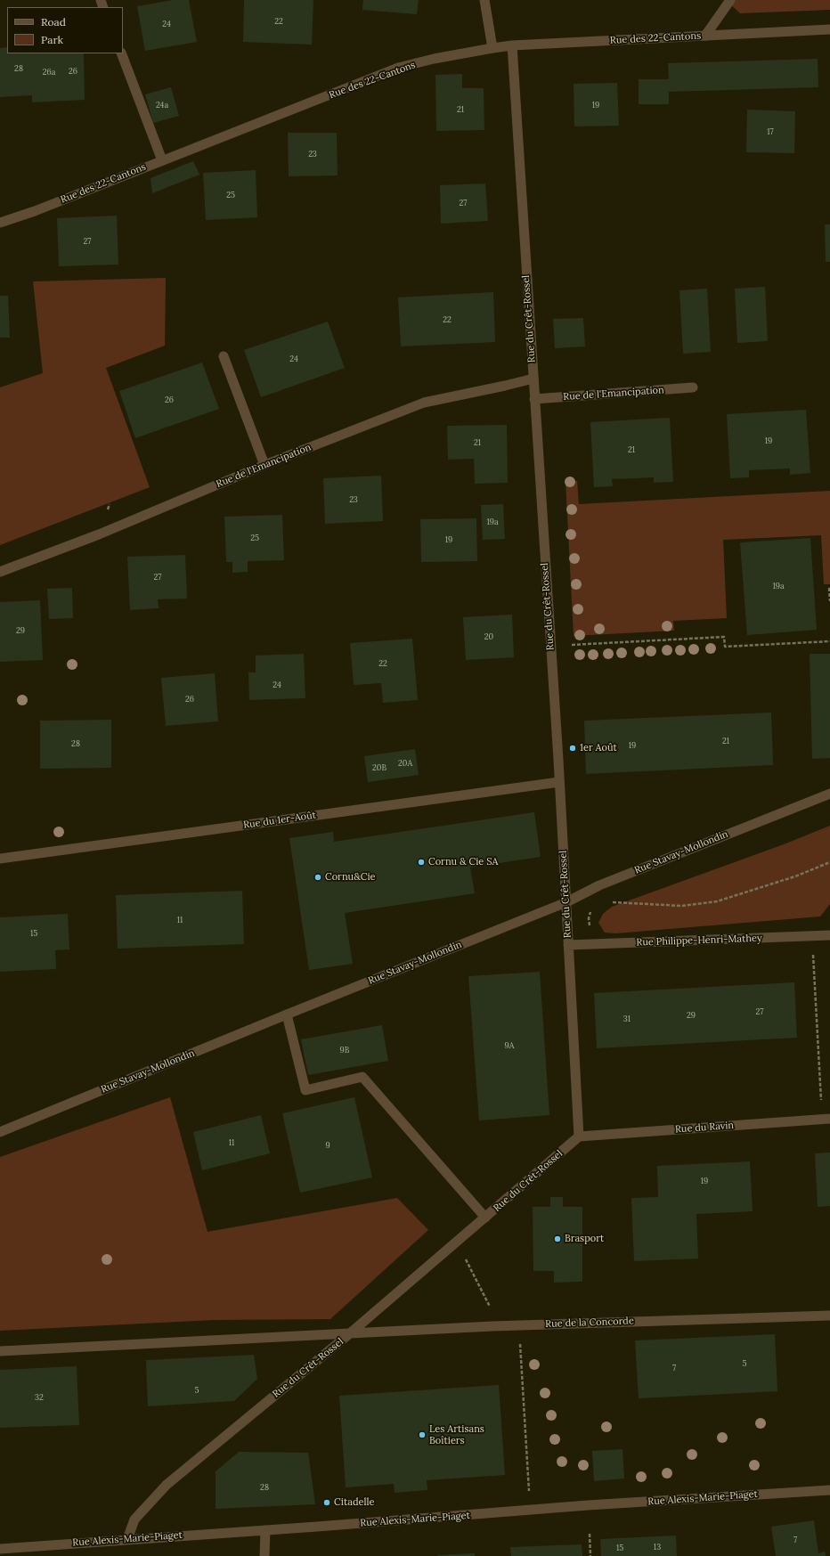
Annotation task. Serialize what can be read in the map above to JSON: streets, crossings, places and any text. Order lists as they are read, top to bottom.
{
  "streets": {
    "street": [
      "Rue des 22-Cantons",
      "Rue du Crêt-Rossel",
      "Rue de l'Emancipation",
      "Rue du 1er-Août",
      "Rue Stavay-Mollondin",
      "Rue Philippe-Henri-Mathey",
      "Rue du Ravin",
      "Rue de la Concorde",
      "Rue Alexis-Marie-Piaget"
    ]
  },
  "crossings": [
    ["Rue des 22-Cantons", "Rue du Crêt-Rossel"],
    ["Rue du Crêt-Rossel", "Rue de l'Emancipation"],
    ["Rue du Crêt-Rossel", "Rue du 1er-Août"],
    ["Rue du Crêt-Rossel", "Rue Stavay-Mollondin"],
    ["Rue du Crêt-Rossel", "Rue Philippe-Henri-Mathey"],
    ["Rue du Crêt-Rossel", "Rue du Ravin"],
    ["Rue du Crêt-Rossel", "Rue de la Concorde"],
    ["Rue du Crêt-Rossel", "Rue Alexis-Marie-Piaget"]
  ],
  "places": [
    "1er Août",
    "Cornu & Cie SA",
    "Cornu&Cie",
    "Brasport",
    "Les Artisans Boîtiers",
    "Citadelle"
  ],
  "house_numbers": [
    "22",
    "24",
    "28",
    "26",
    "26a",
    "24a",
    "19",
    "21",
    "17",
    "23",
    "25",
    "27",
    "27",
    "22",
    "24",
    "26",
    "19",
    "21",
    "21",
    "23",
    "19a",
    "25",
    "19",
    "27",
    "19a",
    "29",
    "20",
    "22",
    "24",
    "26",
    "21",
    "28",
    "19",
    "20A",
    "20B",
    "11",
    "15",
    "27",
    "29",
    "31",
    "9A",
    "9B",
    "11",
    "9",
    "19",
    "5",
    "7",
    "5",
    "32",
    "28",
    "7",
    "13",
    "15"
  ],
  "legend": ["Road", "Park"]
}
